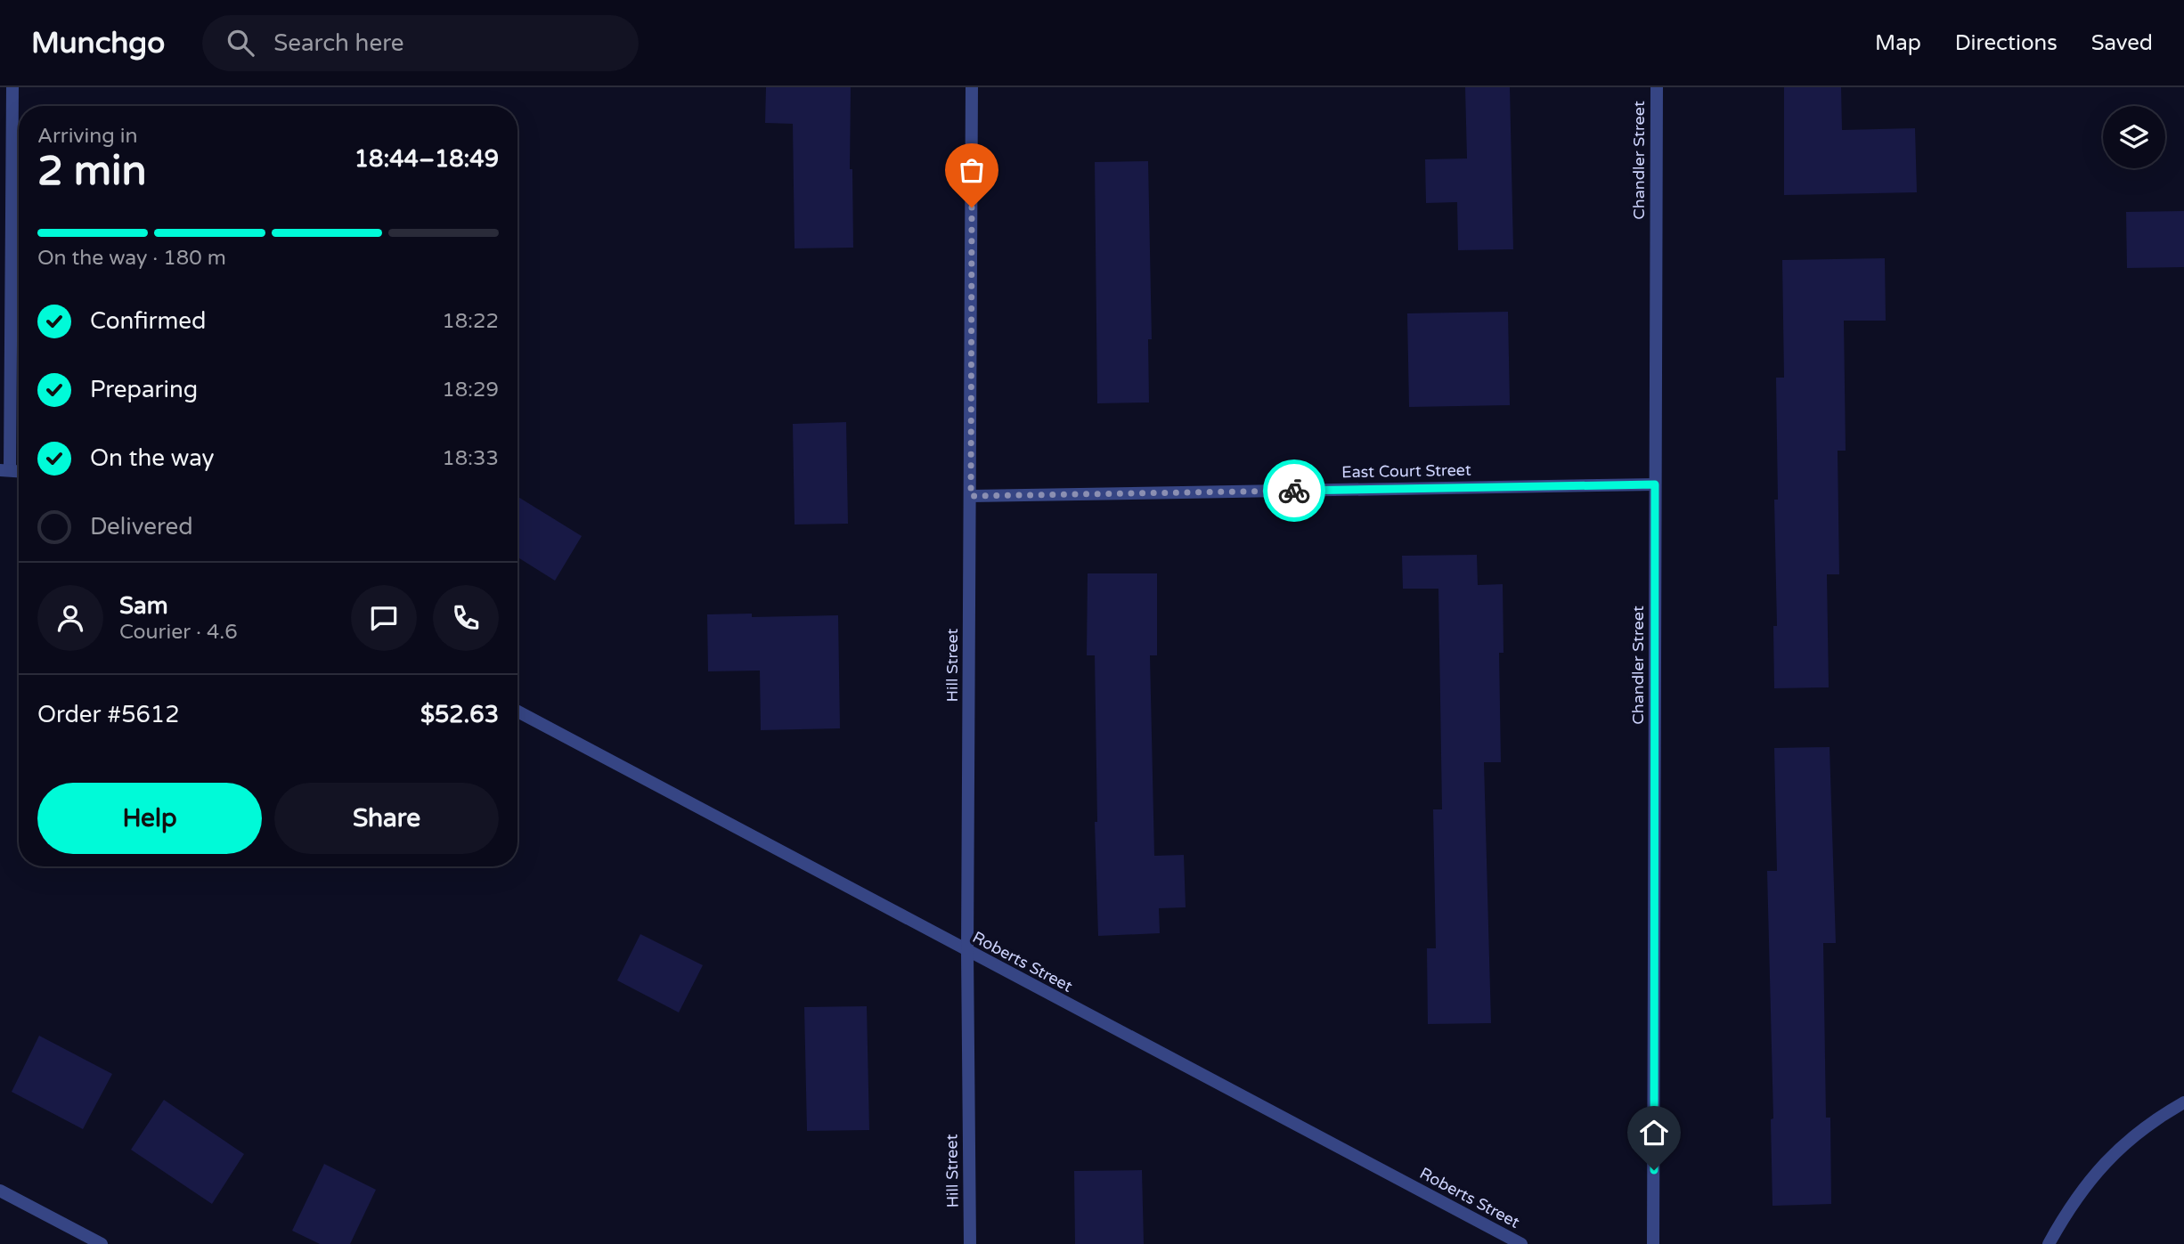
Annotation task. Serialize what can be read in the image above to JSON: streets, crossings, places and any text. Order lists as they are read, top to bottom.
{
  "streets": {
    "street": [
      "Chandler Street",
      "East Court Street",
      "Hill Street",
      "Roberts Street"
    ]
  },
  "crossings": [
    ["Chandler Street", "East Court Street"],
    ["East Court Street", "Hill Street"],
    ["Hill Street", "Roberts Street"]
  ],
  "page": {
    "header": "Munchgo",
    "search": "Search here",
    "nav": ["Map", "Directions", "Saved"],
    "heading": ["2 min", "Arriving in", "18:44–18:49"],
    "panel": [
      "Sam",
      "Courier · 4.6",
      "Order #5612",
      "$52.63"
    ],
    "bar": "On the way · 180 m",
    "list": [
      ["Confirmed", "18:22"],
      ["Preparing", "18:29"],
      ["On the way", "18:33"],
      "Delivered"
    ],
    "buttons": ["Help", "Share"]
  }
}
